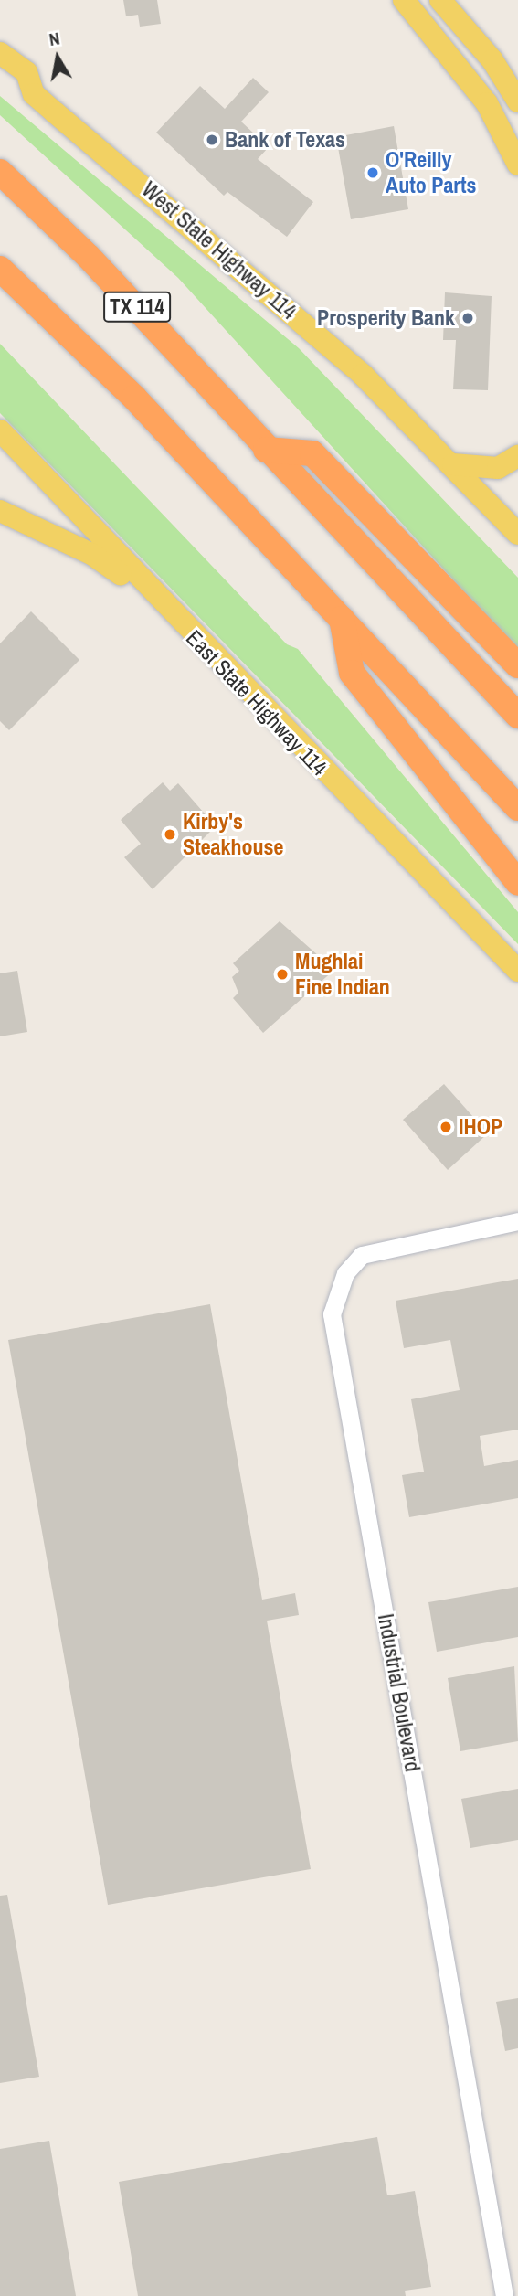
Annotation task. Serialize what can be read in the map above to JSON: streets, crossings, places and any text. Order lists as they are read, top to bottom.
{
  "streets": {
    "highway": ["TX 114"],
    "main road": ["West State Highway 114", "East State Highway 114"],
    "street": ["Industrial Boulevard"]
  },
  "places": [
    "Bank of Texas",
    "O'Reilly Auto Parts",
    "Prosperity Bank",
    "Kirby's Steakhouse",
    "Mughlai Fine Indian",
    "IHOP"
  ],
  "north": "top"
}
